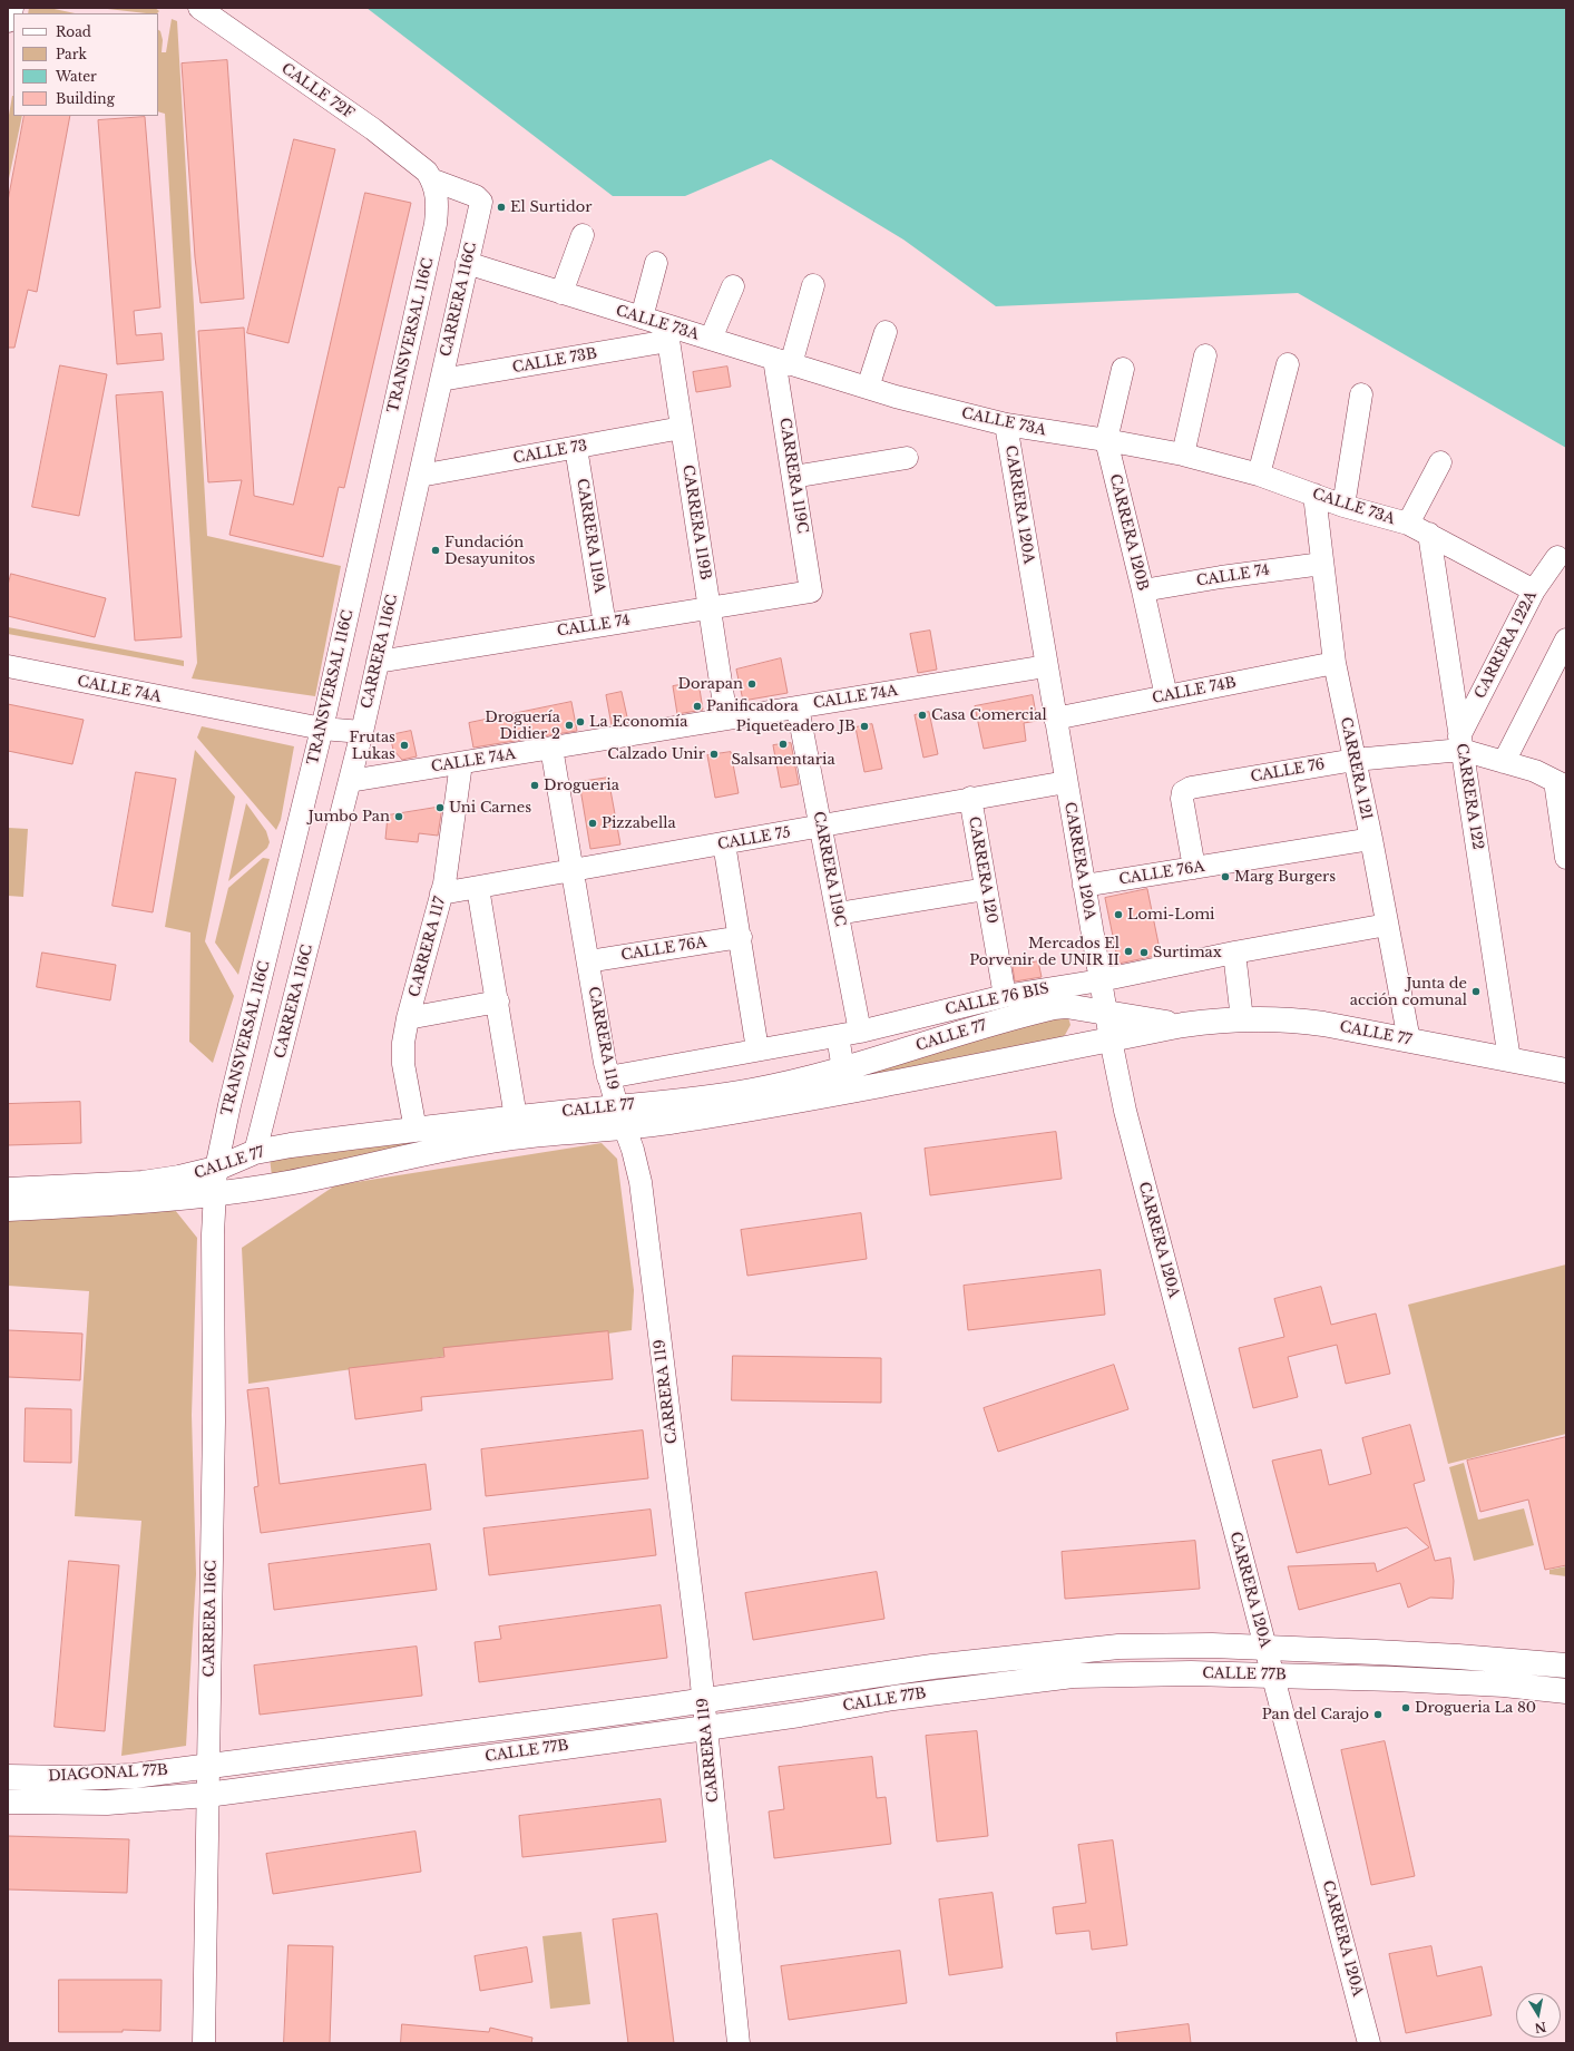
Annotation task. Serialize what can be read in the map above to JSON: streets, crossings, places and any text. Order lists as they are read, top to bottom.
{
  "streets": {
    "street": [
      "CALLE 72F",
      "CARRERA 116C",
      "CALLE 73A",
      "TRANSVERSAL 116C",
      "CALLE 73B",
      "CALLE 73",
      "CARRERA 119C",
      "CARRERA 120A",
      "CARRERA 119B",
      "CARRERA 120B",
      "CARRERA 119A",
      "CALLE 74",
      "CARRERA 122A",
      "CALLE 74A",
      "CALLE 74B",
      "CARRERA 121",
      "CALLE 76",
      "CARRERA 122",
      "CALLE 75",
      "CARRERA 120",
      "CALLE 76A",
      "CARRERA 117",
      "CALLE 76 BIS",
      "CALLE 77",
      "CARRERA 119",
      "CALLE 77B",
      "DIAGONAL 77B"
    ]
  },
  "crossings": [
    ["CALLE 72F", "CARRERA 116C"],
    ["CALLE 72F", "TRANSVERSAL 116C"],
    ["CARRERA 116C", "CALLE 73A"],
    ["CARRERA 116C", "TRANSVERSAL 116C"],
    ["CARRERA 116C", "CALLE 73B"],
    ["CARRERA 116C", "CALLE 73"],
    ["CARRERA 116C", "CALLE 74"],
    ["CARRERA 116C", "CALLE 74A"],
    ["CARRERA 116C", "CALLE 77"],
    ["CARRERA 116C", "CALLE 77B"],
    ["CARRERA 116C", "DIAGONAL 77B"],
    ["CALLE 73A", "CALLE 73B"],
    ["CALLE 73A", "CARRERA 119C"],
    ["CALLE 73A", "CARRERA 120A"],
    ["CALLE 73A", "CARRERA 119B"],
    ["CALLE 73A", "CARRERA 120B"],
    ["CALLE 73A", "CARRERA 122A"],
    ["CALLE 73A", "CARRERA 121"],
    ["CALLE 73A", "CARRERA 122"],
    ["TRANSVERSAL 116C", "CALLE 74A"],
    ["TRANSVERSAL 116C", "CALLE 77"],
    ["CALLE 73B", "CARRERA 119B"],
    ["CALLE 73", "CARRERA 119B"],
    ["CALLE 73", "CARRERA 119A"],
    ["CARRERA 119C", "CALLE 74"],
    ["CARRERA 119C", "CALLE 74A"],
    ["CARRERA 119C", "CALLE 75"],
    ["CARRERA 119C", "CALLE 76 BIS"],
    ["CARRERA 120A", "CALLE 74A"],
    ["CARRERA 120A", "CALLE 74B"],
    ["CARRERA 120A", "CALLE 75"],
    ["CARRERA 120A", "CALLE 76A"],
    ["CARRERA 120A", "CALLE 76 BIS"],
    ["CARRERA 120A", "CALLE 77"],
    ["CARRERA 120A", "CALLE 77B"],
    ["CARRERA 119B", "CALLE 74"],
    ["CARRERA 119B", "CALLE 74A"],
    ["CARRERA 120B", "CALLE 74"],
    ["CARRERA 120B", "CALLE 74B"],
    ["CARRERA 119A", "CALLE 74"],
    ["CALLE 74", "CARRERA 121"],
    ["CARRERA 122A", "CALLE 76"],
    ["CARRERA 122A", "CARRERA 122"],
    ["CALLE 74A", "CARRERA 117"],
    ["CALLE 74A", "CARRERA 119"],
    ["CALLE 74B", "CARRERA 121"],
    ["CARRERA 121", "CALLE 76"],
    ["CARRERA 121", "CALLE 76A"],
    ["CARRERA 121", "CALLE 76 BIS"],
    ["CARRERA 121", "CALLE 77"],
    ["CALLE 76", "CARRERA 122"],
    ["CALLE 76", "CALLE 76A"],
    ["CARRERA 122", "CALLE 77"],
    ["CALLE 75", "CARRERA 120"],
    ["CALLE 75", "CARRERA 117"],
    ["CALLE 75", "CARRERA 119"],
    ["CARRERA 120", "CALLE 76 BIS"],
    ["CALLE 76A", "CARRERA 119"],
    ["CARRERA 117", "CALLE 77"],
    ["CALLE 76 BIS", "CARRERA 119"],
    ["CALLE 77", "CARRERA 119"],
    ["CARRERA 119", "CALLE 77B"],
    ["CALLE 77B", "DIAGONAL 77B"]
  ],
  "places": [
    "El Surtidor",
    "Fundación Desayunitos",
    "Dorapan",
    "Panificadora",
    "Casa Comercial",
    "La Economía",
    "Droguería Didier 2",
    "Piqueteadero JB",
    "Salsamentaria",
    "Frutas Lukas",
    "Calzado Unir",
    "Drogueria",
    "Uni Carnes",
    "Jumbo Pan",
    "Pizzabella",
    "Marg Burgers",
    "Lomi-Lomi",
    "Mercados El Porvenir de UNIR II",
    "Surtimax",
    "Junta de acción comunal",
    "Drogueria La 80",
    "Pan del Carajo"
  ],
  "legend": [
    "Road",
    "Park",
    "Water",
    "Building"
  ],
  "north": "bottom"
}
